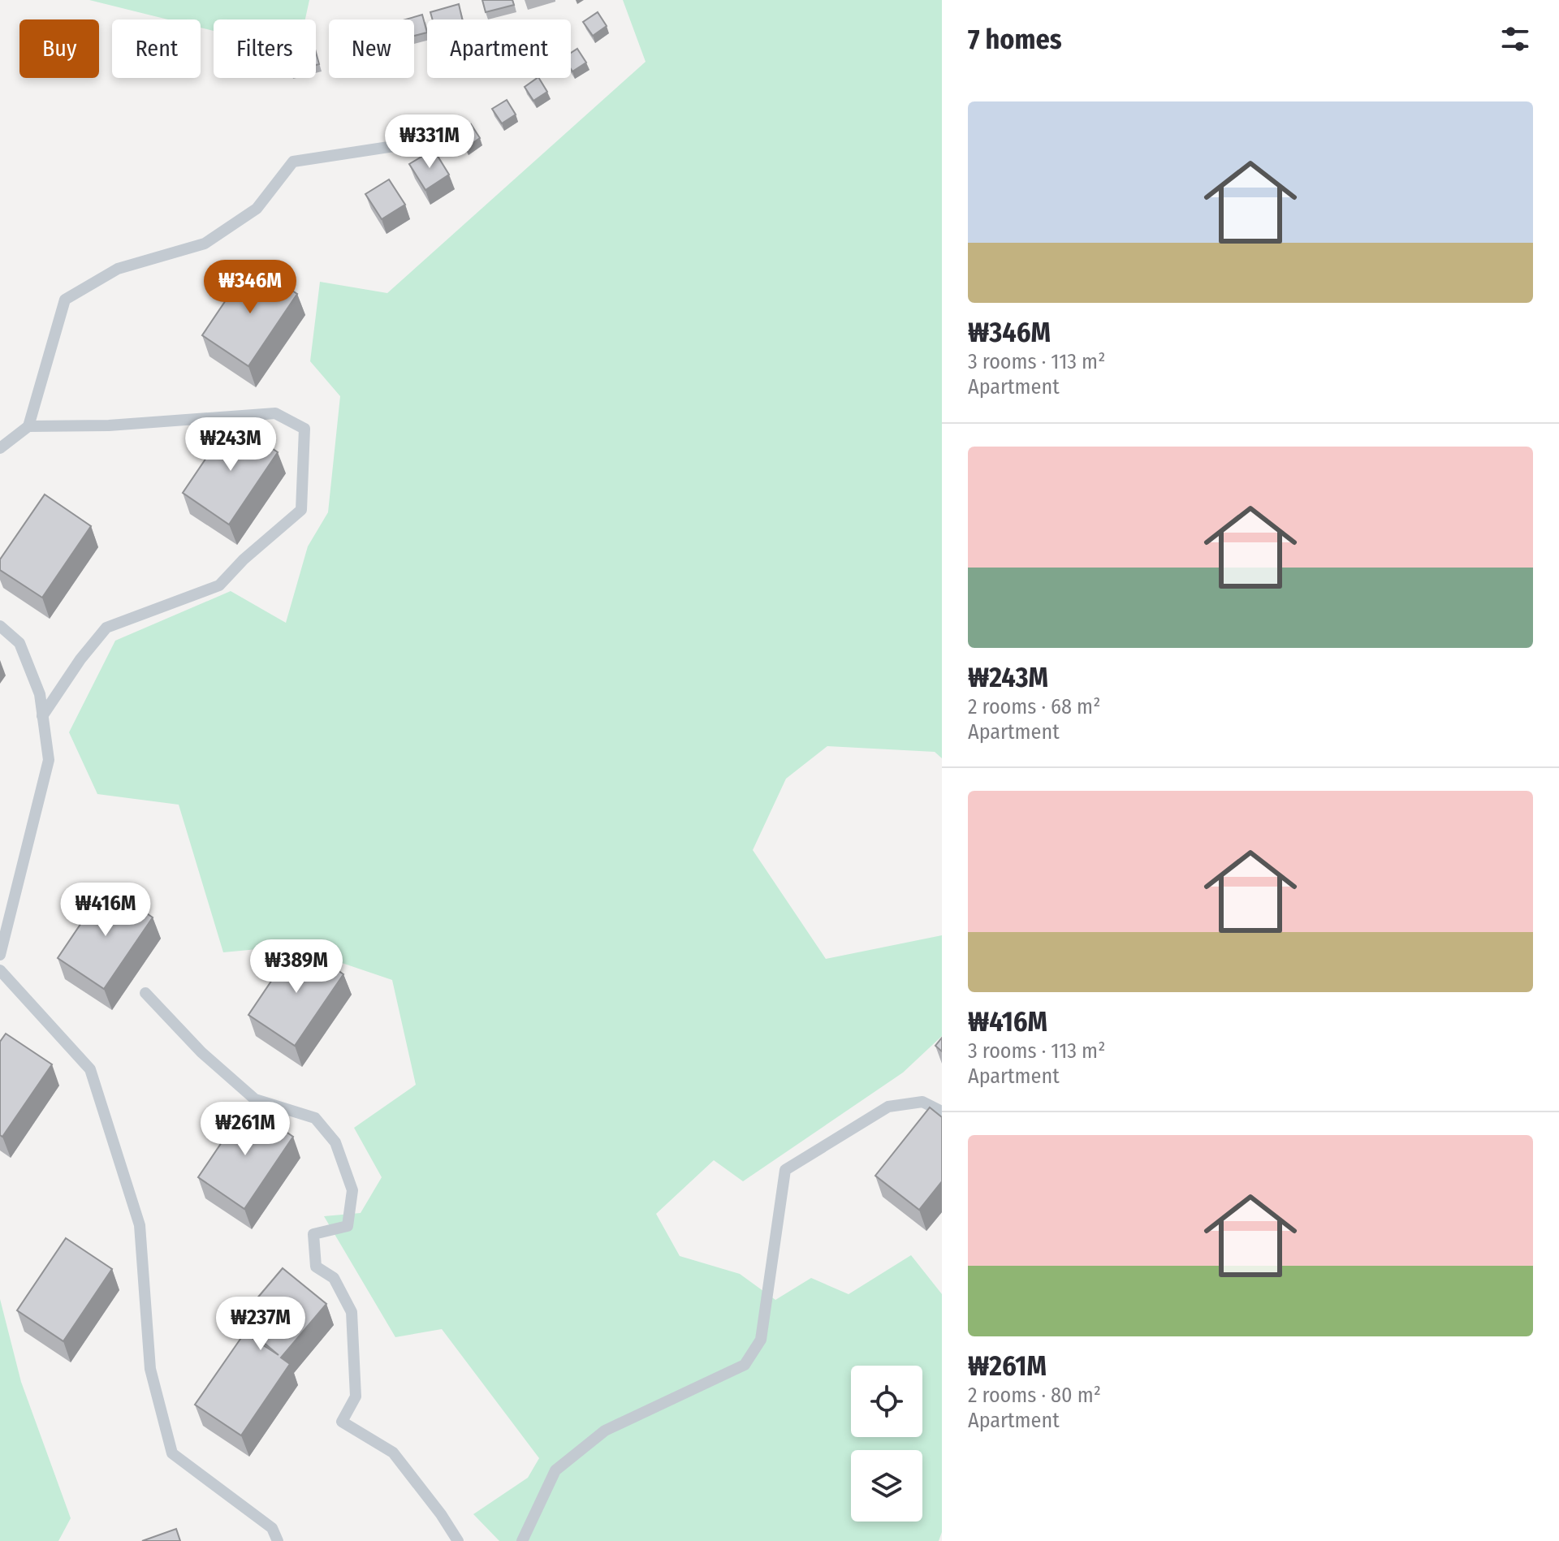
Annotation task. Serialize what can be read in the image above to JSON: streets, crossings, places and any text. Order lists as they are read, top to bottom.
{
  "page": {
    "heading": "7 homes",
    "chip": [
      "Buy",
      "Rent",
      "Filters",
      "New",
      "Apartment"
    ],
    "list": [
      {
        "name": "₩346M",
        "note": "3 rooms · 113 m² · Apartment"
      },
      {
        "name": "₩243M",
        "note": "2 rooms · 68 m² · Apartment"
      },
      {
        "name": "₩416M",
        "note": "3 rooms · 113 m² · Apartment"
      },
      {
        "name": "₩261M",
        "note": "2 rooms · 80 m² · Apartment"
      }
    ],
    "price": [
      "₩331M",
      "₩346M",
      "₩243M",
      "₩416M",
      "₩389M",
      "₩261M",
      "₩237M"
    ]
  }
}
